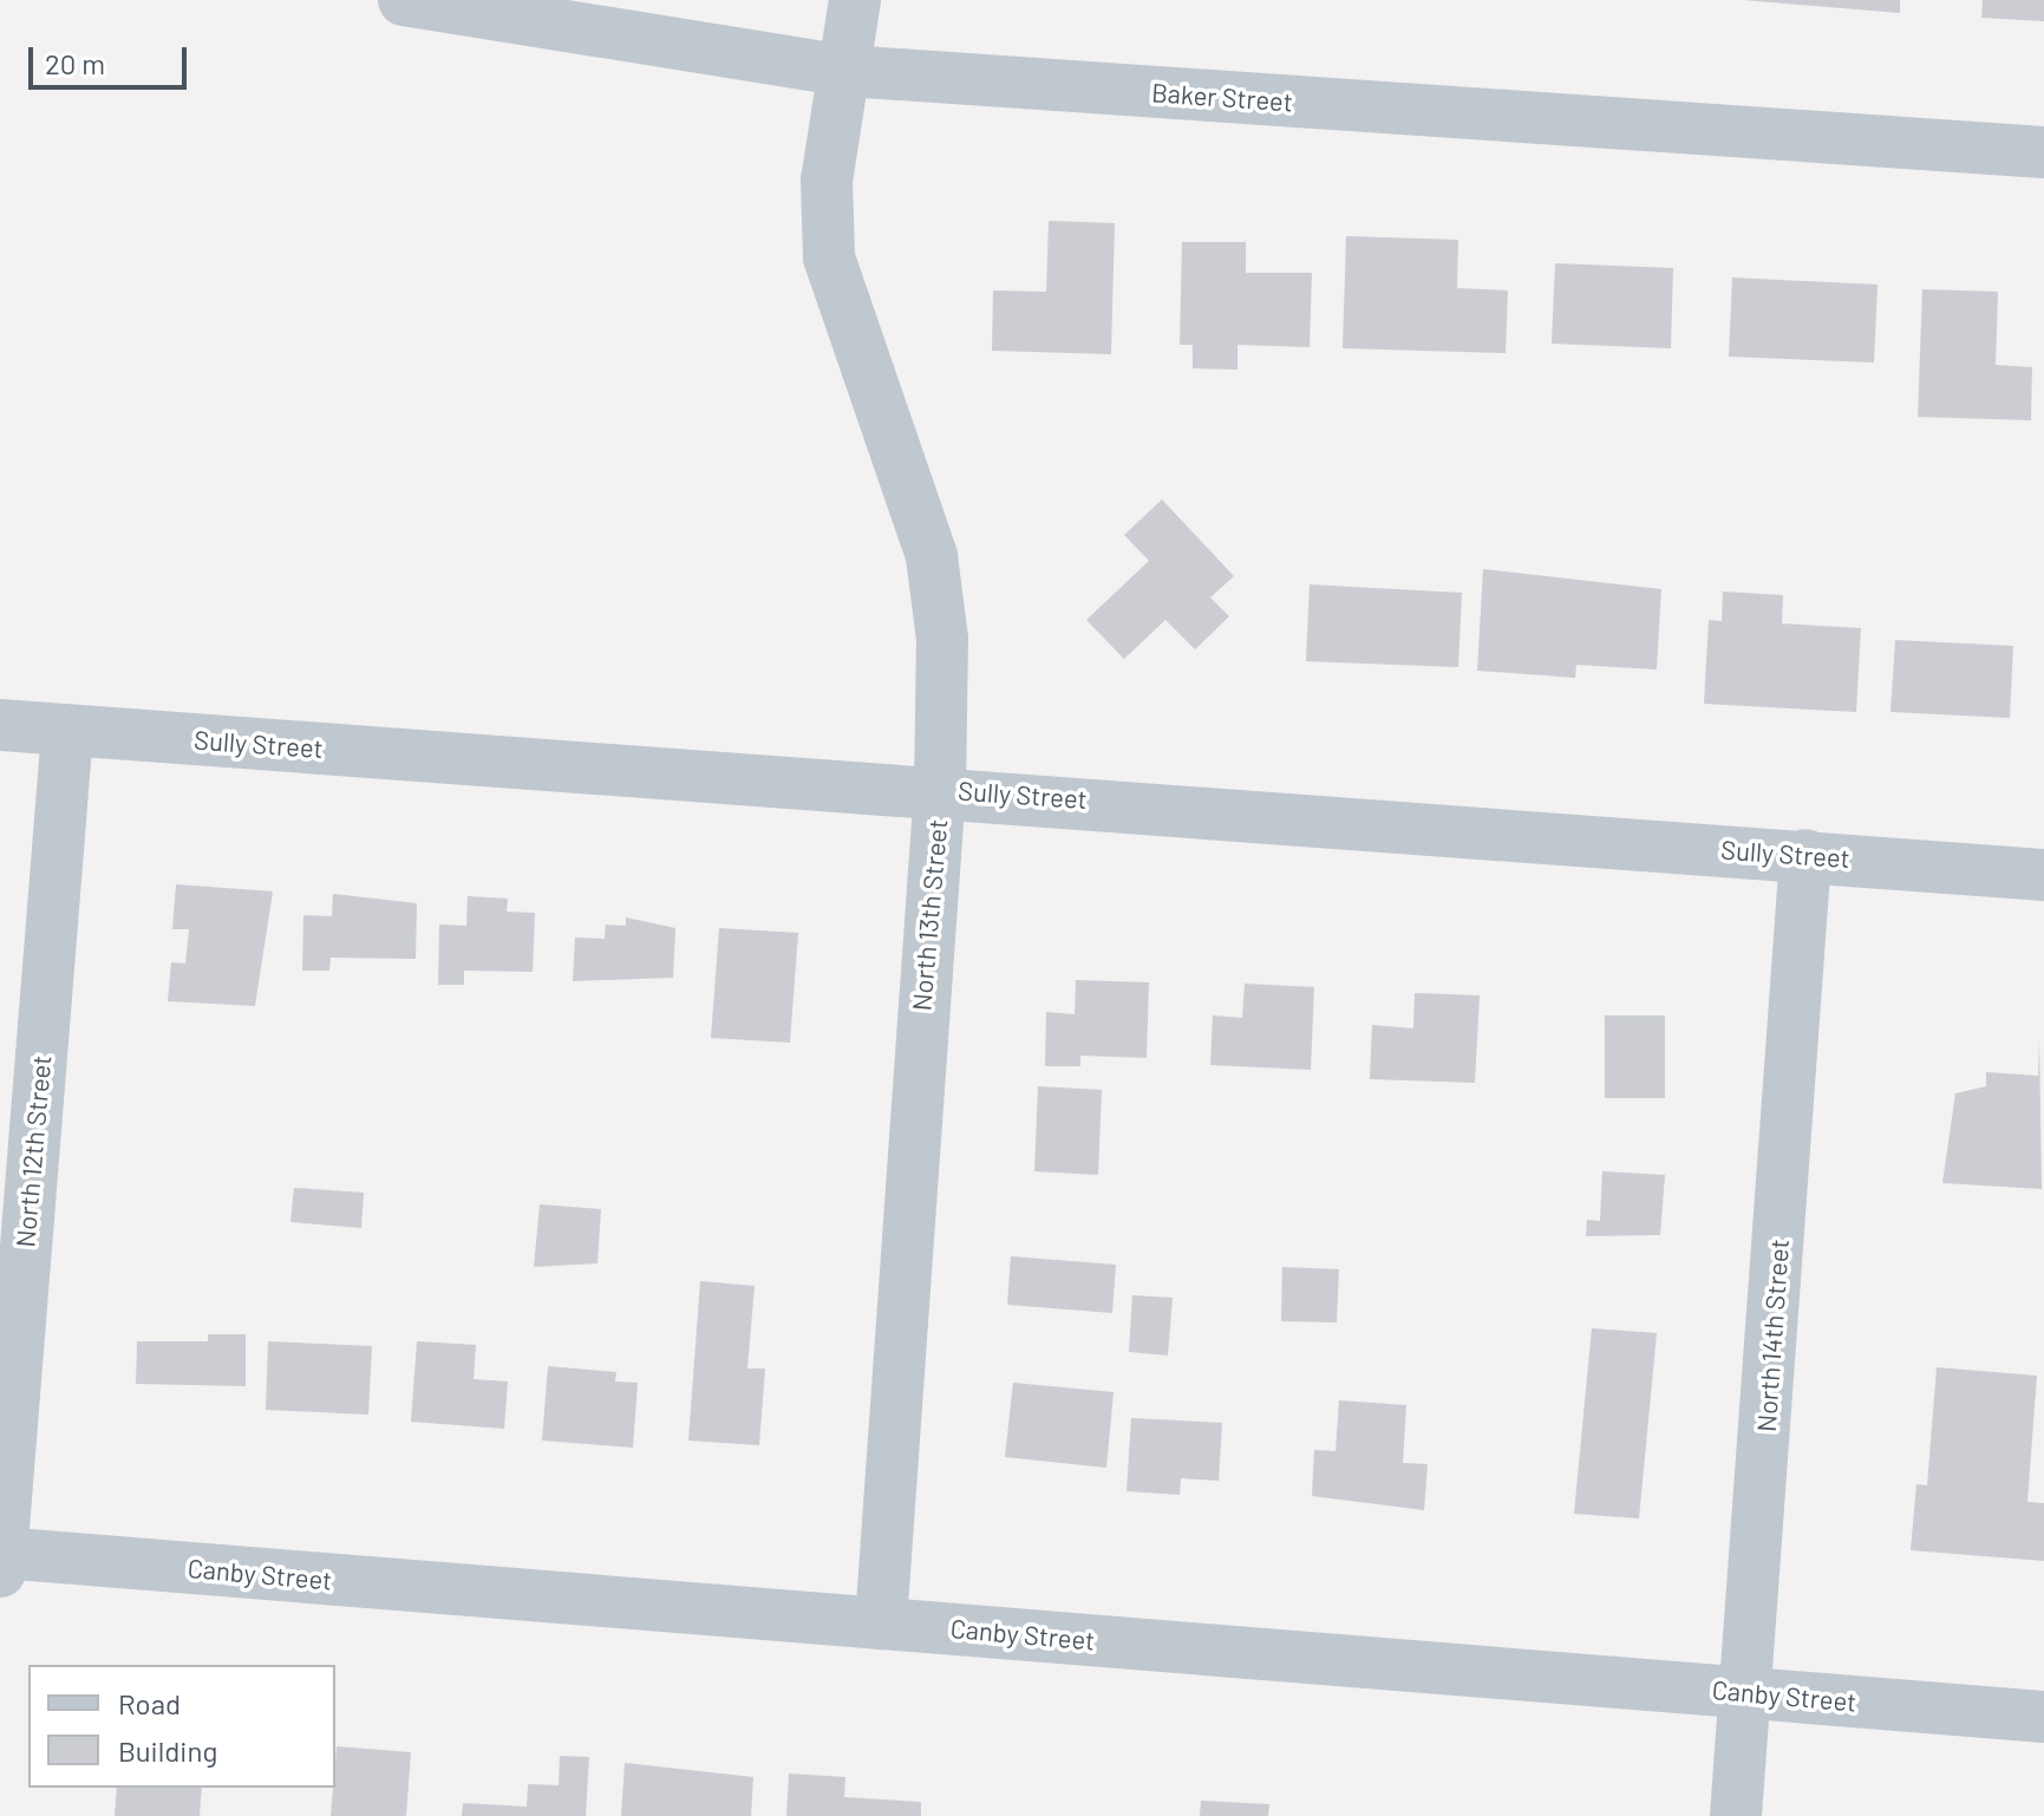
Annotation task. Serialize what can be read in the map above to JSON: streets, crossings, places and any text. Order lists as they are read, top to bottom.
{
  "streets": {
    "street": [
      "Baker Street",
      "Sully Street",
      "North 13th Street",
      "North 12th Street",
      "North 14th Street",
      "Canby Street"
    ]
  },
  "crossings": [
    ["Baker Street", "North 13th Street"],
    ["Sully Street", "North 13th Street"],
    ["Sully Street", "North 12th Street"],
    ["Sully Street", "North 14th Street"],
    ["North 13th Street", "Canby Street"],
    ["North 12th Street", "Canby Street"],
    ["North 14th Street", "Canby Street"]
  ],
  "legend": ["Road", "Building"],
  "scale_bar": "20 m"
}
